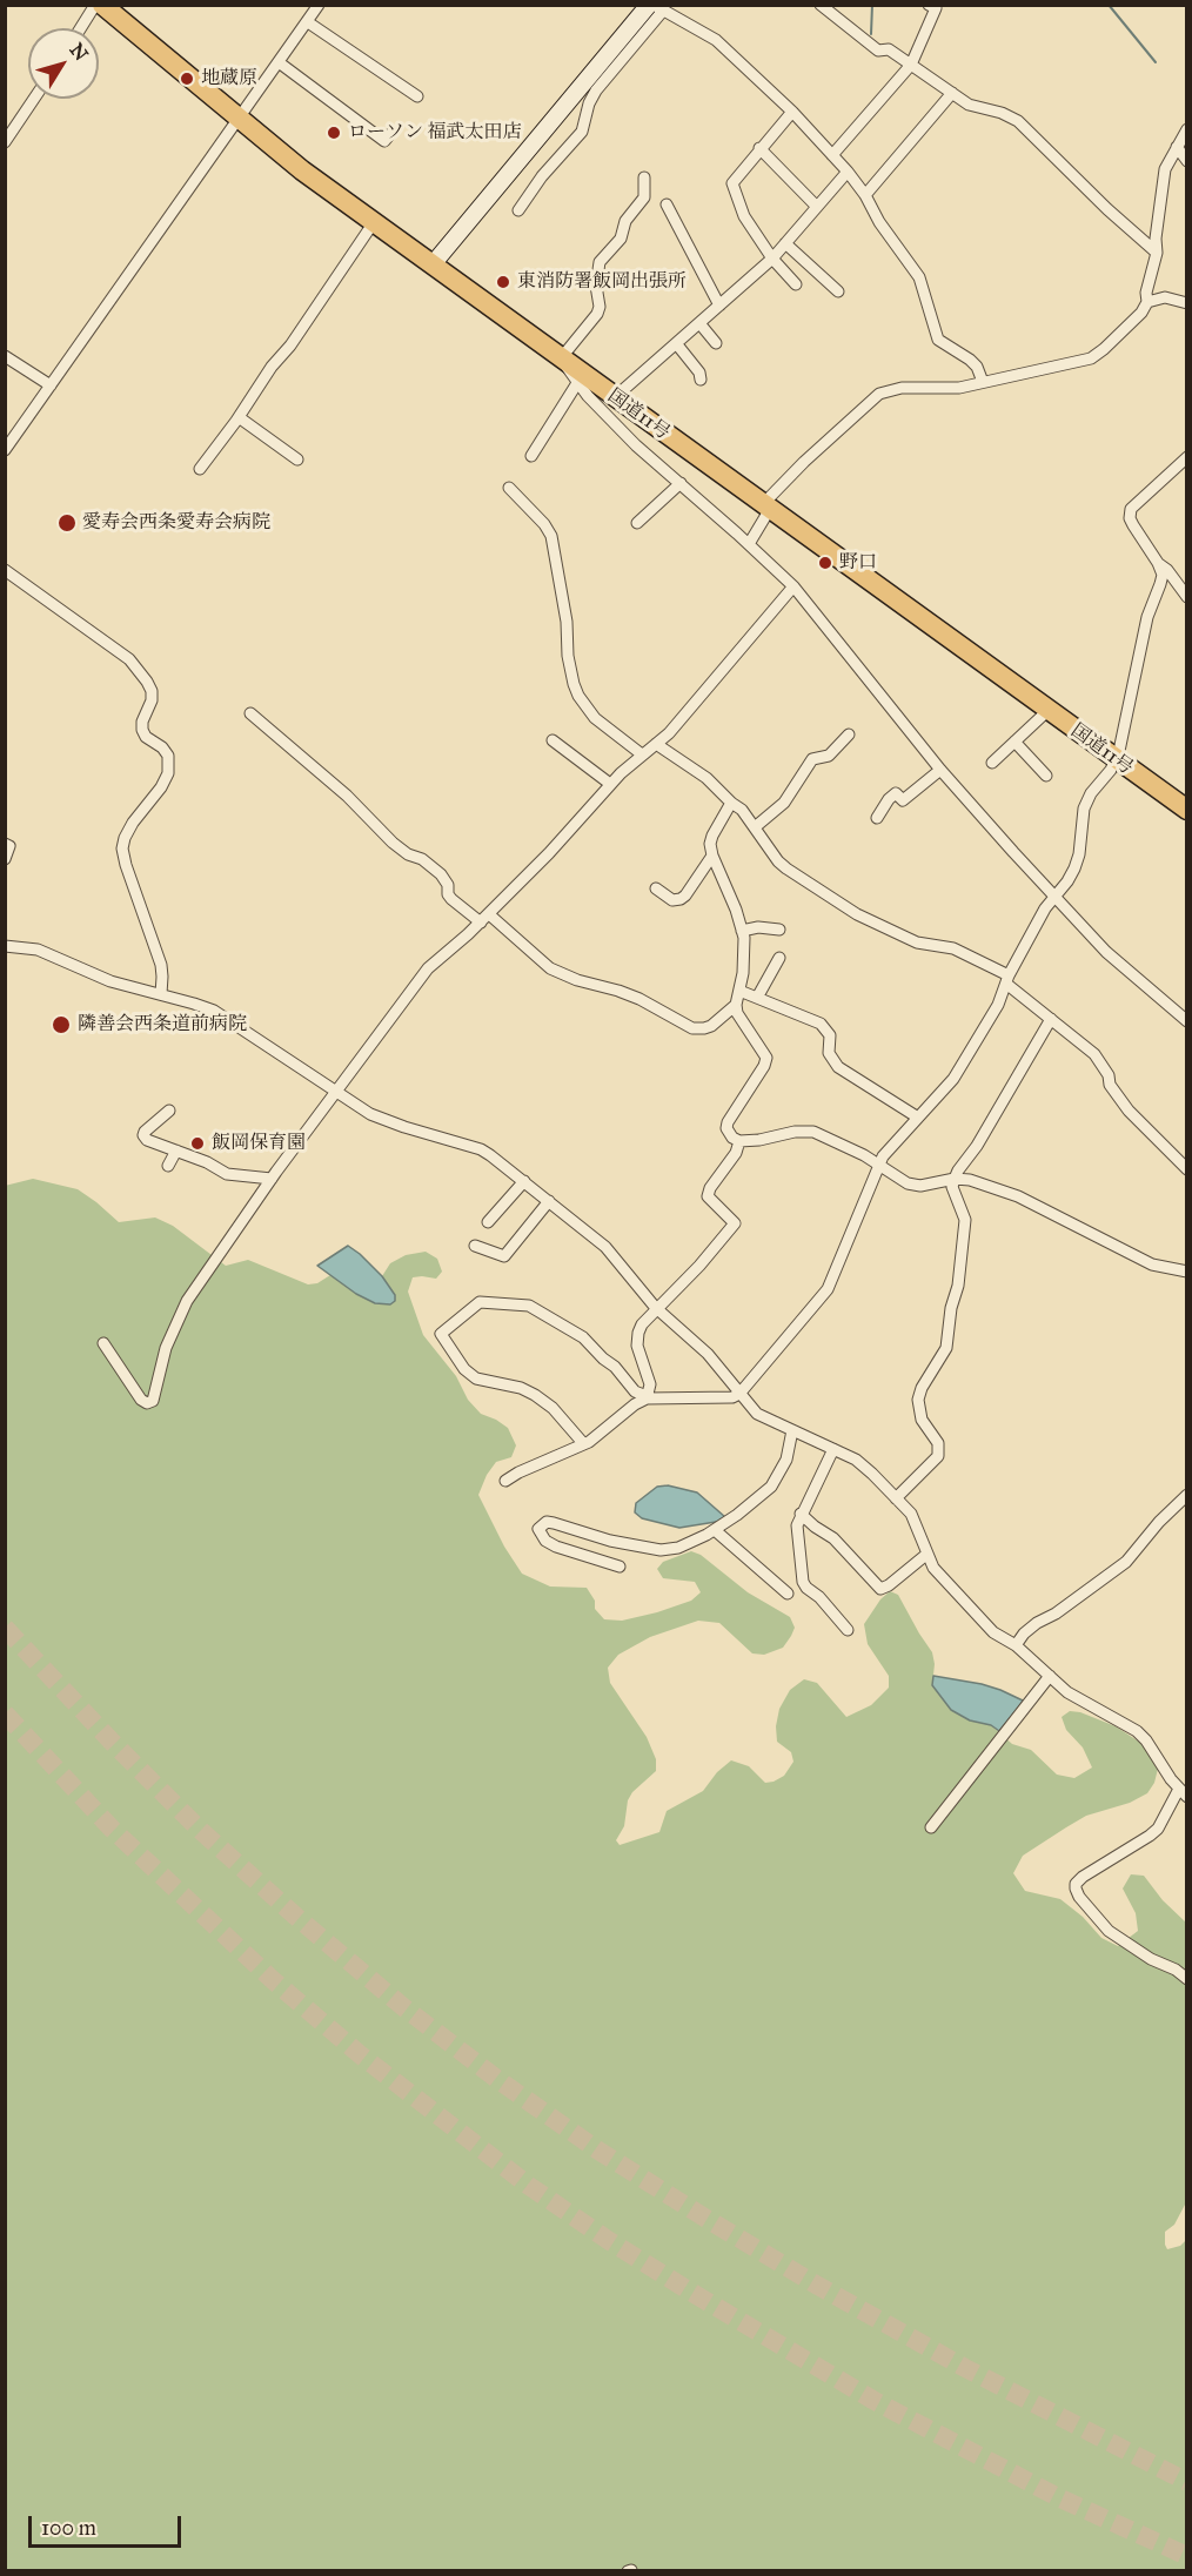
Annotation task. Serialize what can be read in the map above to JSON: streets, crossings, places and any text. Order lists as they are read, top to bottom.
{
  "streets": {
    "highway": ["国道11号"]
  },
  "places": [
    "地蔵原",
    "ローソン 福武太田店",
    "東消防署飯岡出張所",
    "愛寿会西条愛寿会病院",
    "野口",
    "隣善会西条道前病院",
    "飯岡保育園"
  ],
  "scale_bar": "100 m",
  "north": "top right"
}
